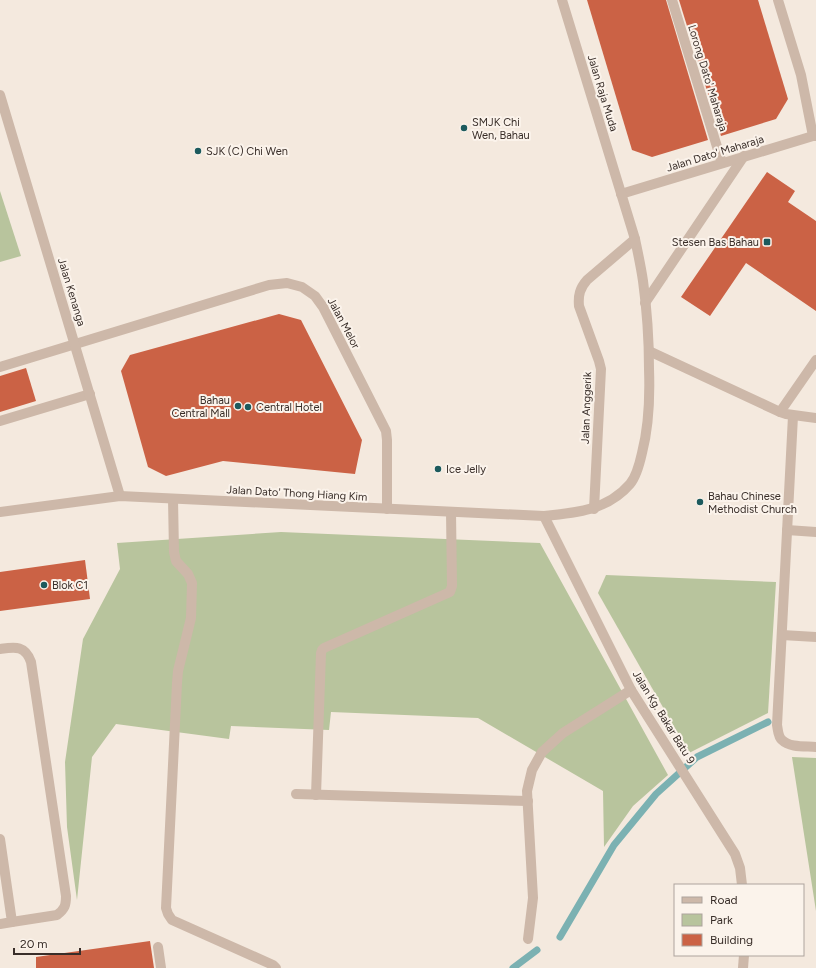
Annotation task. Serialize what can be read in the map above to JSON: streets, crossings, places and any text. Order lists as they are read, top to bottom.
{
  "streets": {
    "street": [
      "Lorong Dato' Maharaja",
      "Jalan Raja Muda",
      "Jalan Dato' Maharaja",
      "Jalan Kenanga",
      "Jalan Melor",
      "Jalan Anggerik",
      "Jalan Dato' Thong Hiang Kim",
      "Jalan Kg. Bakar Batu 9"
    ]
  },
  "crossings": [
    ["Lorong Dato' Maharaja", "Jalan Dato' Maharaja"],
    ["Jalan Raja Muda", "Jalan Dato' Maharaja"],
    ["Jalan Raja Muda", "Jalan Anggerik"],
    ["Jalan Raja Muda", "Jalan Dato' Thong Hiang Kim"],
    ["Jalan Kenanga", "Jalan Melor"],
    ["Jalan Kenanga", "Jalan Dato' Thong Hiang Kim"],
    ["Jalan Melor", "Jalan Dato' Thong Hiang Kim"],
    ["Jalan Anggerik", "Jalan Dato' Thong Hiang Kim"],
    ["Jalan Dato' Thong Hiang Kim", "Jalan Kg. Bakar Batu 9"]
  ],
  "places": {
    "other": [
      "SMJK Chi Wen, Bahau",
      "SJK (C) Chi Wen",
      "Bahau Central Mall",
      "Central Hotel",
      "Ice Jelly",
      "Bahau Chinese Methodist Church",
      "Blok C1"
    ],
    "transit": ["Stesen Bas Bahau"]
  },
  "legend": ["Road", "Park", "Building"],
  "scale_bar": "20 m"
}
